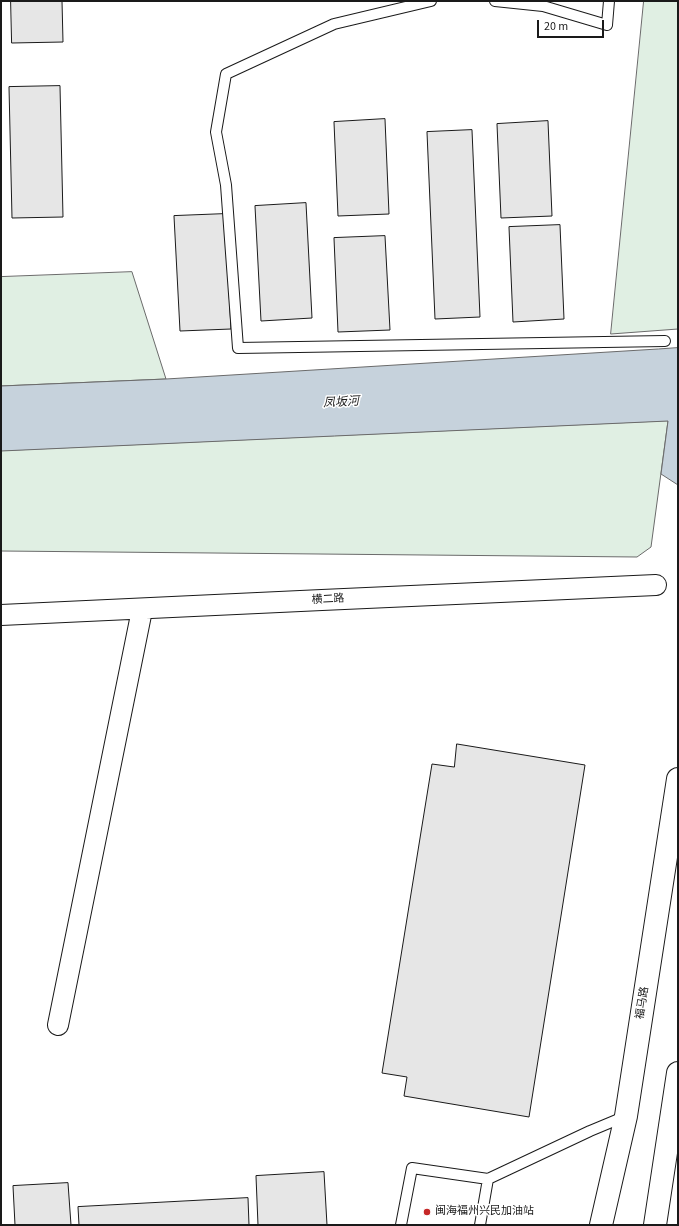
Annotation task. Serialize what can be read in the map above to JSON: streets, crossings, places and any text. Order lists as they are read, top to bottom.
{
  "streets": {
    "main road": ["福马路"],
    "street": ["横二路"]
  },
  "water": ["凤坂河"],
  "places": ["闽海福州兴民加油站"],
  "scale_bar": "20 m"
}
